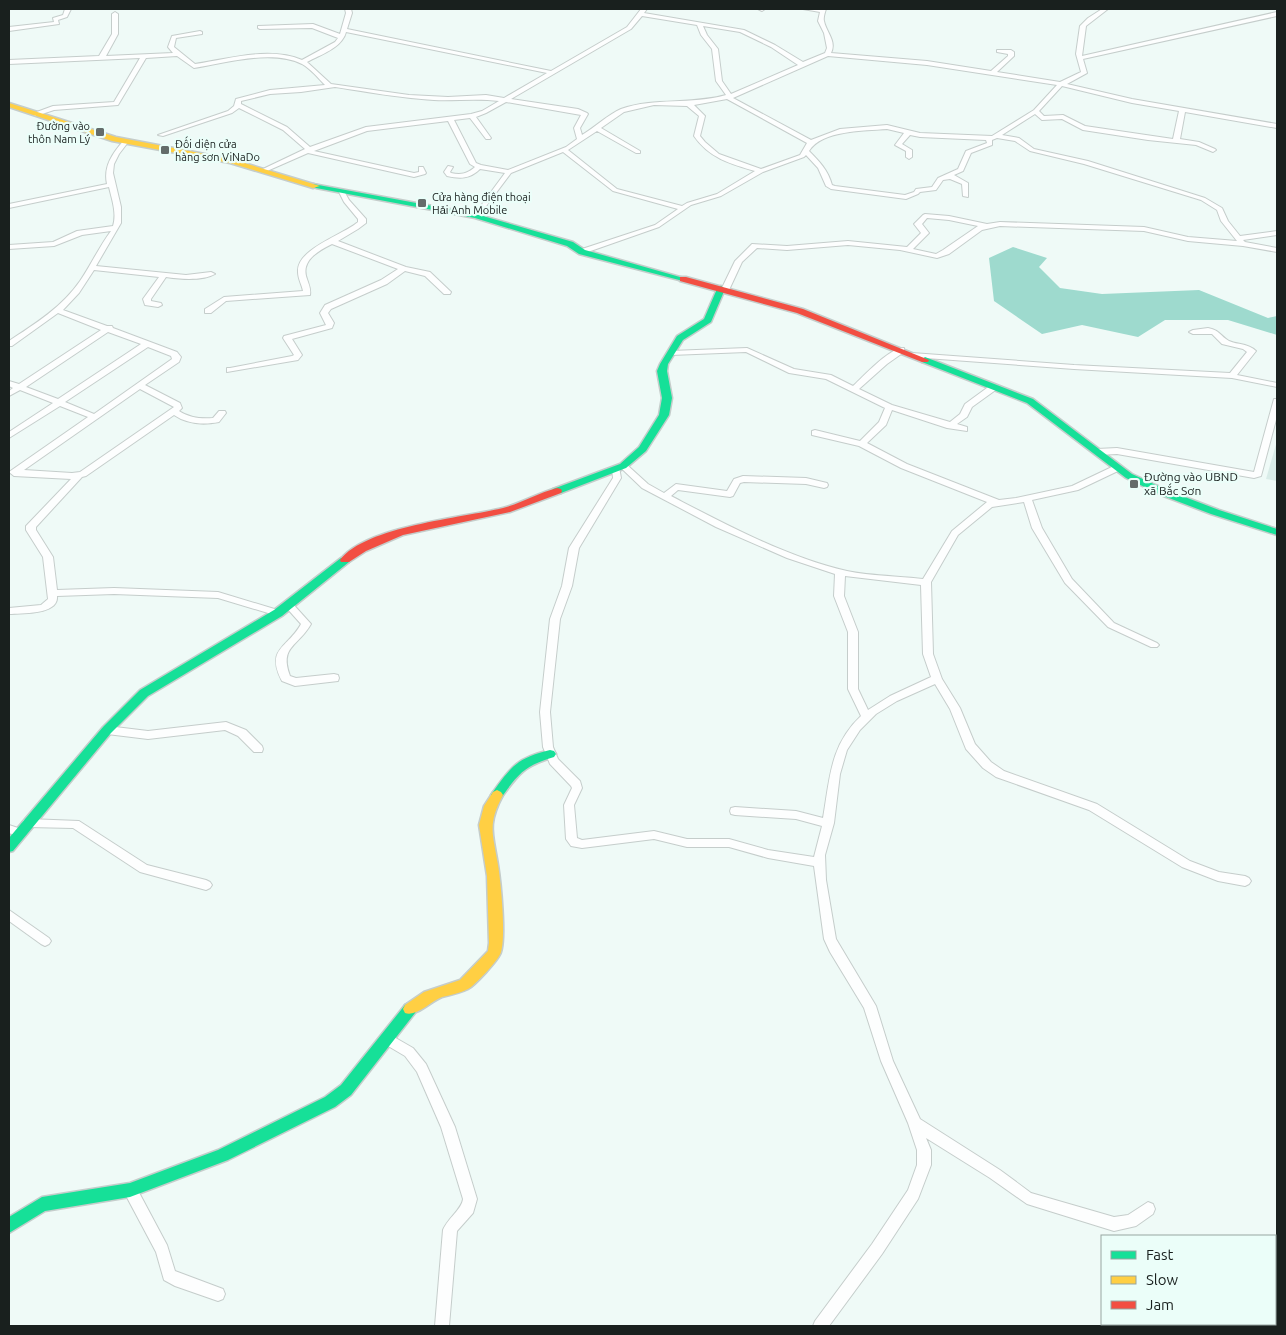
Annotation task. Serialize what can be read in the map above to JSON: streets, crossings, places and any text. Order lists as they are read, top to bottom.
{
  "places": {
    "transit": [
      "Đường vào thôn Nam Lý",
      "Đối diện cửa hàng sơn ViNaDo",
      "Cửa hàng điện thoại Hải Anh Mobile",
      "Đường vào UBND xã Bắc Sơn"
    ]
  },
  "legend": ["Fast", "Slow", "Jam"]
}
